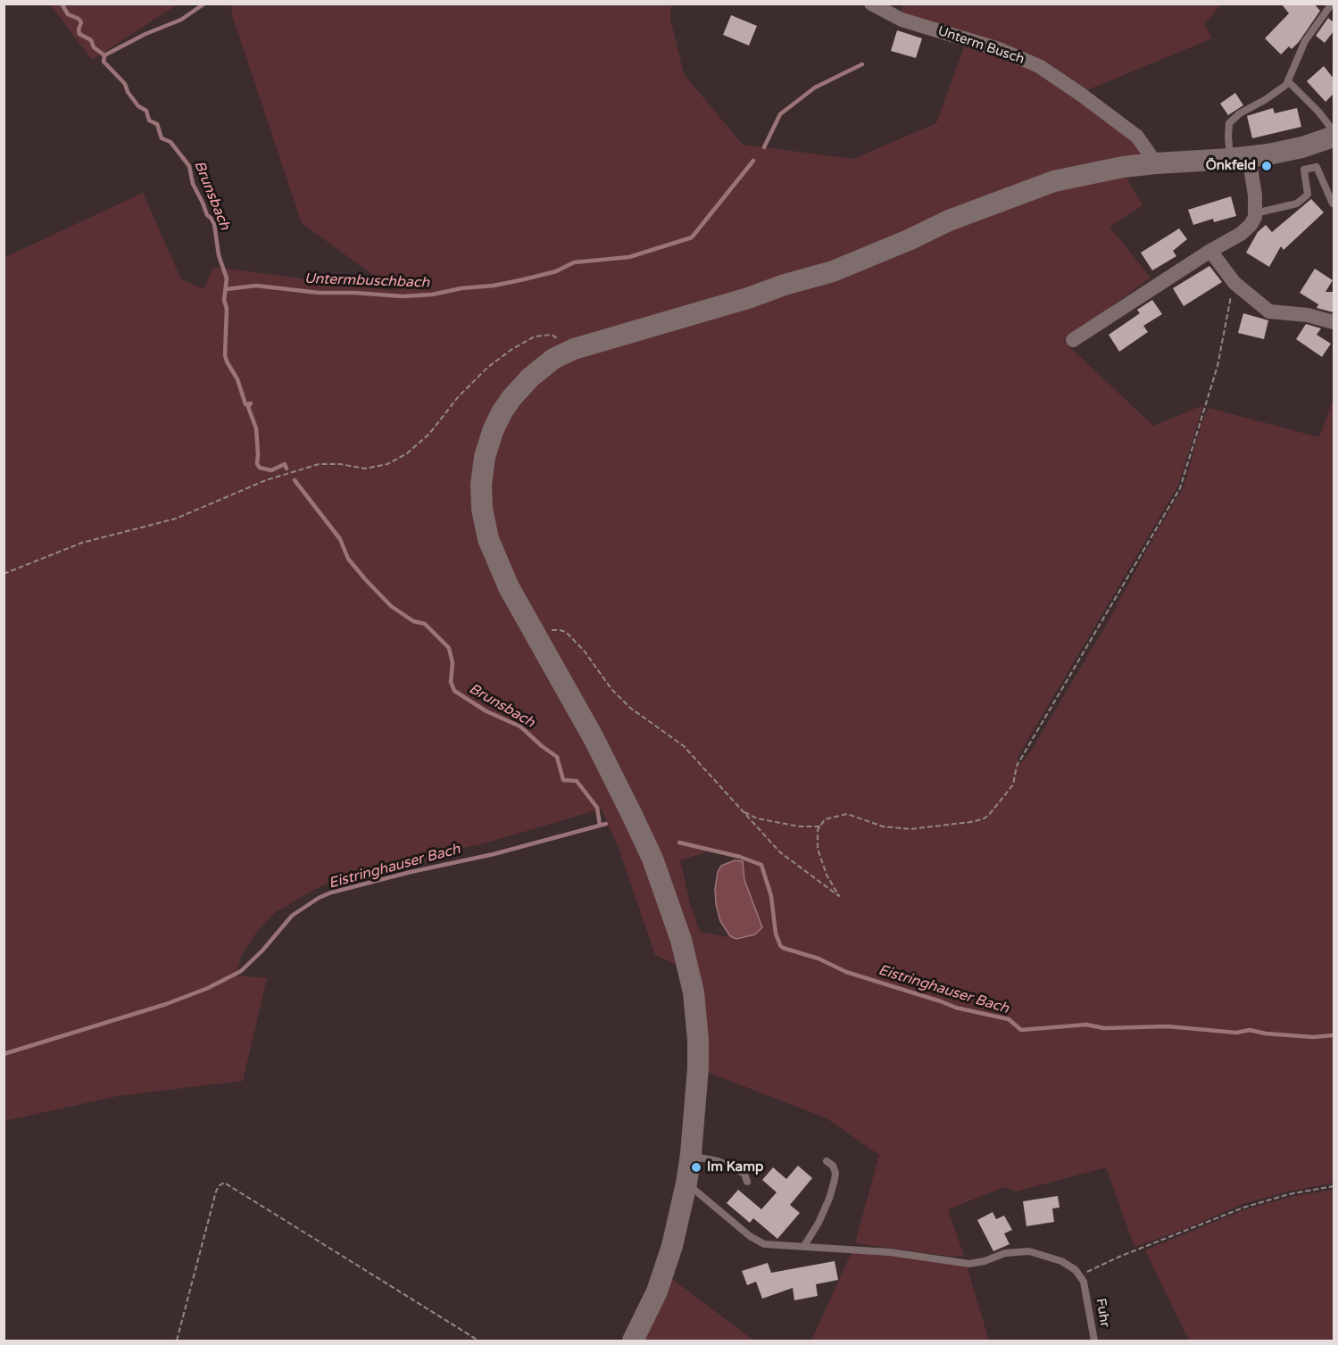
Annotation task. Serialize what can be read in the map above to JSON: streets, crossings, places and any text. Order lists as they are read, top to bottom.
{
  "streets": {
    "street": ["Unterm Busch"],
    "lane": ["Fuhr"]
  },
  "water": ["Brunsbach", "Untermbuschbach", "Eistringhauser Bach"],
  "places": ["Önkfeld", "Im Kamp"]
}
